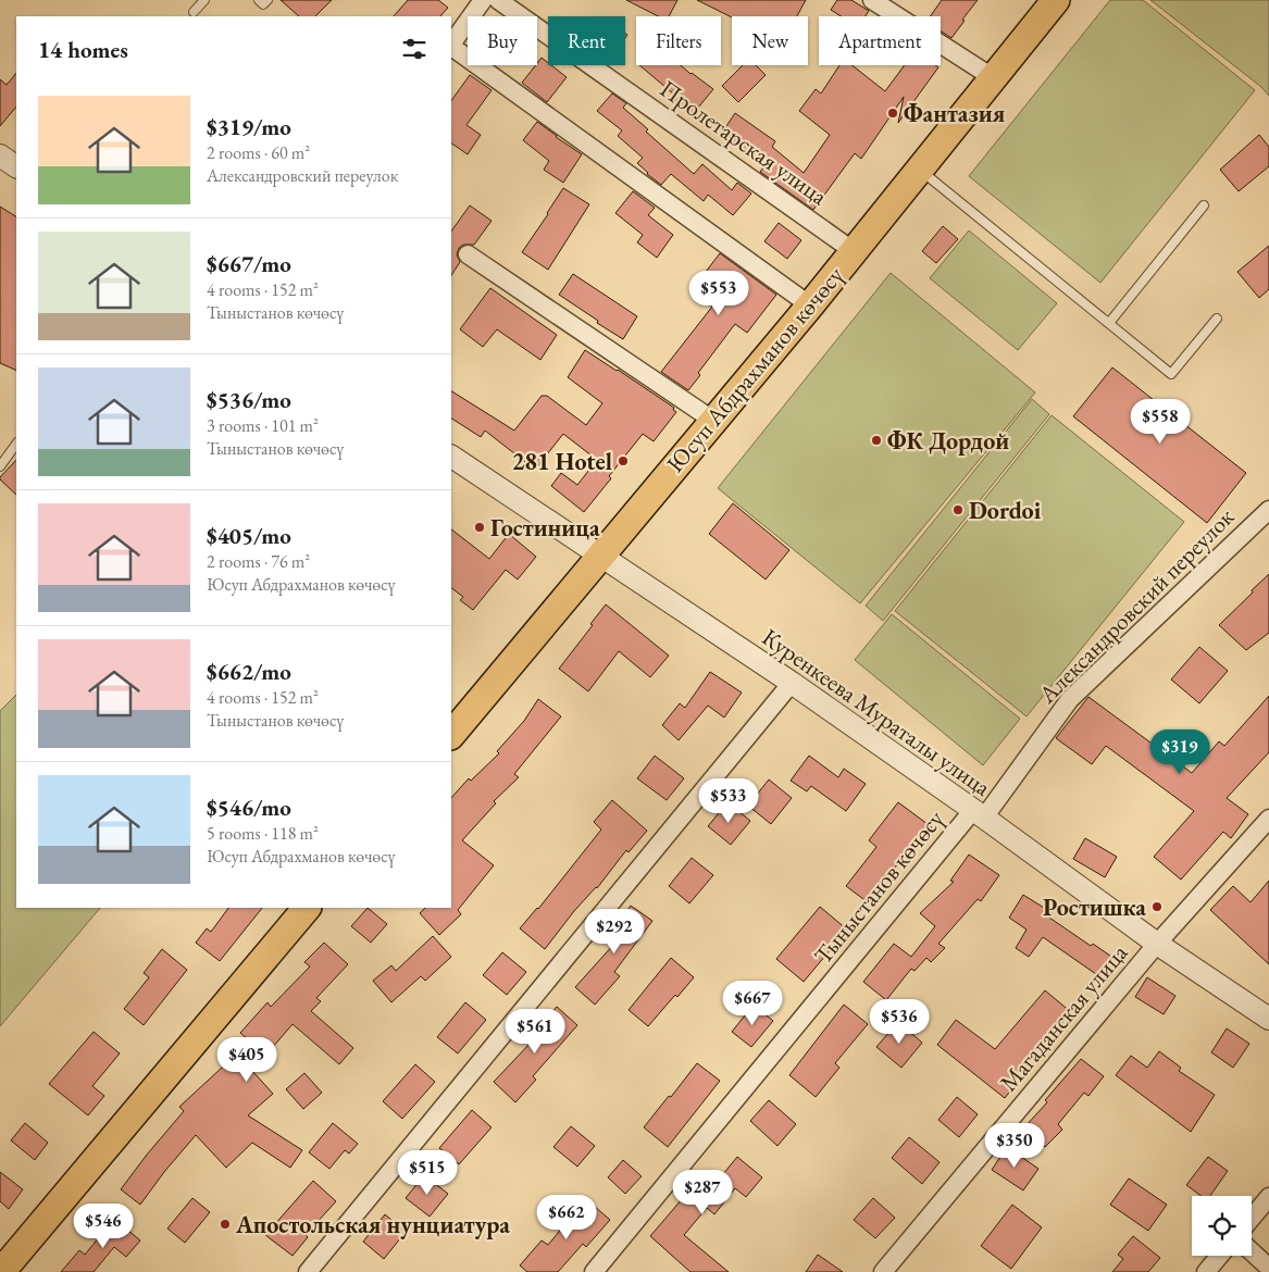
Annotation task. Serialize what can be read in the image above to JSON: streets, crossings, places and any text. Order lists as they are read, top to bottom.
{
  "streets": {
    "main road": ["Юсуп Абдрахманов көчөсү"],
    "street": [
      "Пролетарская улица",
      "Александровский переулок",
      "Куренкеева Мураталы улица",
      "Тыныстанов көчөсү",
      "Магаданская улица"
    ]
  },
  "crossings": [
    ["Пролетарская улица", "Юсуп Абдрахманов көчөсү"],
    ["Юсуп Абдрахманов көчөсү", "Куренкеева Мураталы улица"],
    ["Александровский переулок", "Куренкеева Мураталы улица"],
    ["Александровский переулок", "Тыныстанов көчөсү"],
    ["Куренкеева Мураталы улица", "Тыныстанов көчөсү"],
    ["Куренкеева Мураталы улица", "Магаданская улица"]
  ],
  "places": [
    "Фантазия",
    "ФК Дордой",
    "281 Hotel",
    "Dordoi",
    "Гостиница",
    "Ростишка",
    "Апостольская нунциатура"
  ],
  "page": {
    "chip": [
      "Buy",
      "Rent",
      "Filters",
      "New",
      "Apartment"
    ],
    "heading": "14 homes",
    "list": [
      {
        "name": "$319/mo",
        "note": "2 rooms · 60 m² · Александровский переулок"
      },
      {
        "name": "$667/mo",
        "note": "4 rooms · 152 m² · Тыныстанов көчөсү"
      },
      {
        "name": "$536/mo",
        "note": "3 rooms · 101 m² · Тыныстанов көчөсү"
      },
      {
        "name": "$405/mo",
        "note": "2 rooms · 76 m² · Юсуп Абдрахманов көчөсү"
      },
      {
        "name": "$662/mo",
        "note": "4 rooms · 152 m² · Тыныстанов көчөсү"
      },
      {
        "name": "$546/mo",
        "note": "5 rooms · 118 m² · Юсуп Абдрахманов көчөсү"
      }
    ],
    "price": [
      "$553",
      "$558",
      "$319",
      "$533",
      "$292",
      "$667",
      "$536",
      "$561",
      "$405",
      "$350",
      "$515",
      "$287",
      "$662",
      "$546"
    ]
  }
}
